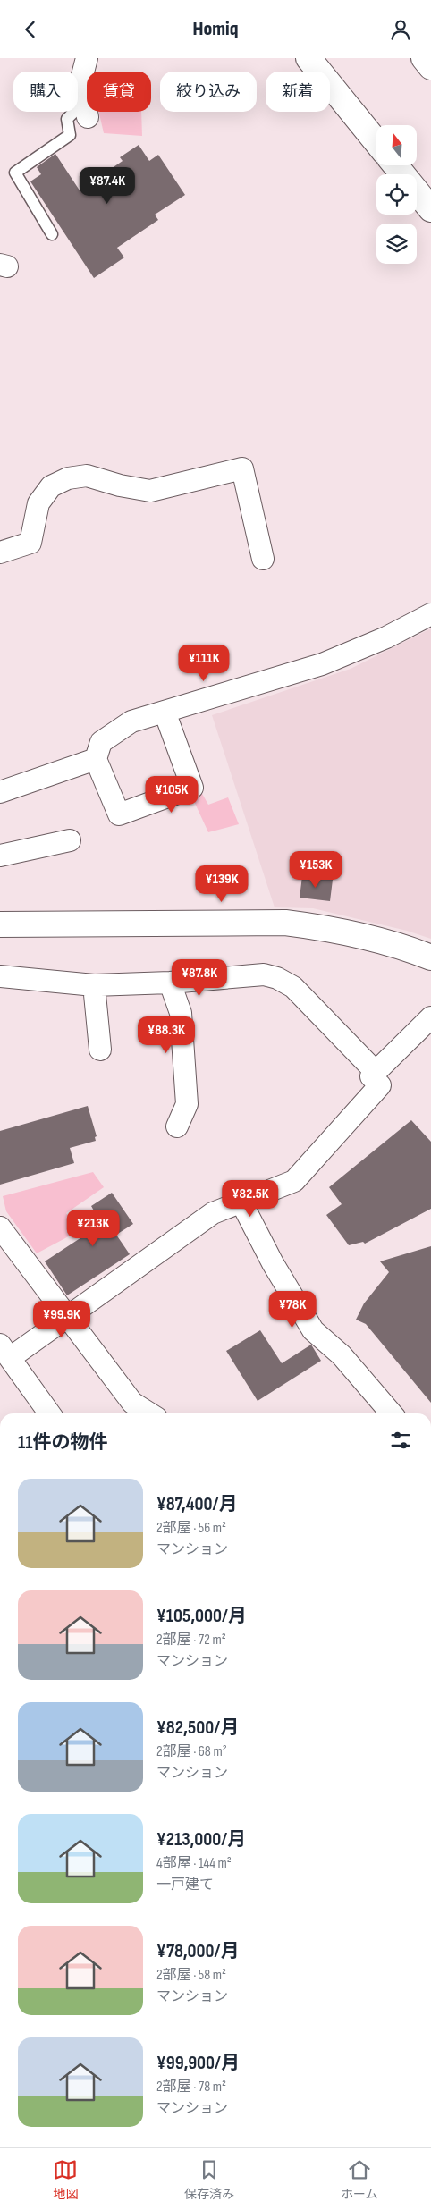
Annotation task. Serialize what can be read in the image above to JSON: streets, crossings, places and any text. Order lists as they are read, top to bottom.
{
  "north": "top",
  "page": {
    "header": "Homiq",
    "chip": [
      "購入",
      "賃貸",
      "絞り込み",
      "新着"
    ],
    "price": [
      "¥87.4K",
      "¥111K",
      "¥105K",
      "¥153K",
      "¥139K",
      "¥87.8K",
      "¥88.3K",
      "¥82.5K",
      "¥213K",
      "¥78K",
      "¥99.9K"
    ],
    "heading": "11件の物件",
    "list": [
      {
        "name": "¥87,400/月",
        "note": "2部屋 · 56 m² · マンション"
      },
      {
        "name": "¥105,000/月",
        "note": "2部屋 · 72 m² · マンション"
      },
      {
        "name": "¥82,500/月",
        "note": "2部屋 · 68 m² · マンション"
      },
      {
        "name": "¥213,000/月",
        "note": "4部屋 · 144 m² · 一戸建て"
      },
      {
        "name": "¥78,000/月",
        "note": "2部屋 · 58 m² · マンション"
      },
      {
        "name": "¥99,900/月",
        "note": "2部屋 · 78 m² · マンション"
      }
    ],
    "tabs": ["地図", "保存済み", "ホーム"]
  }
}
